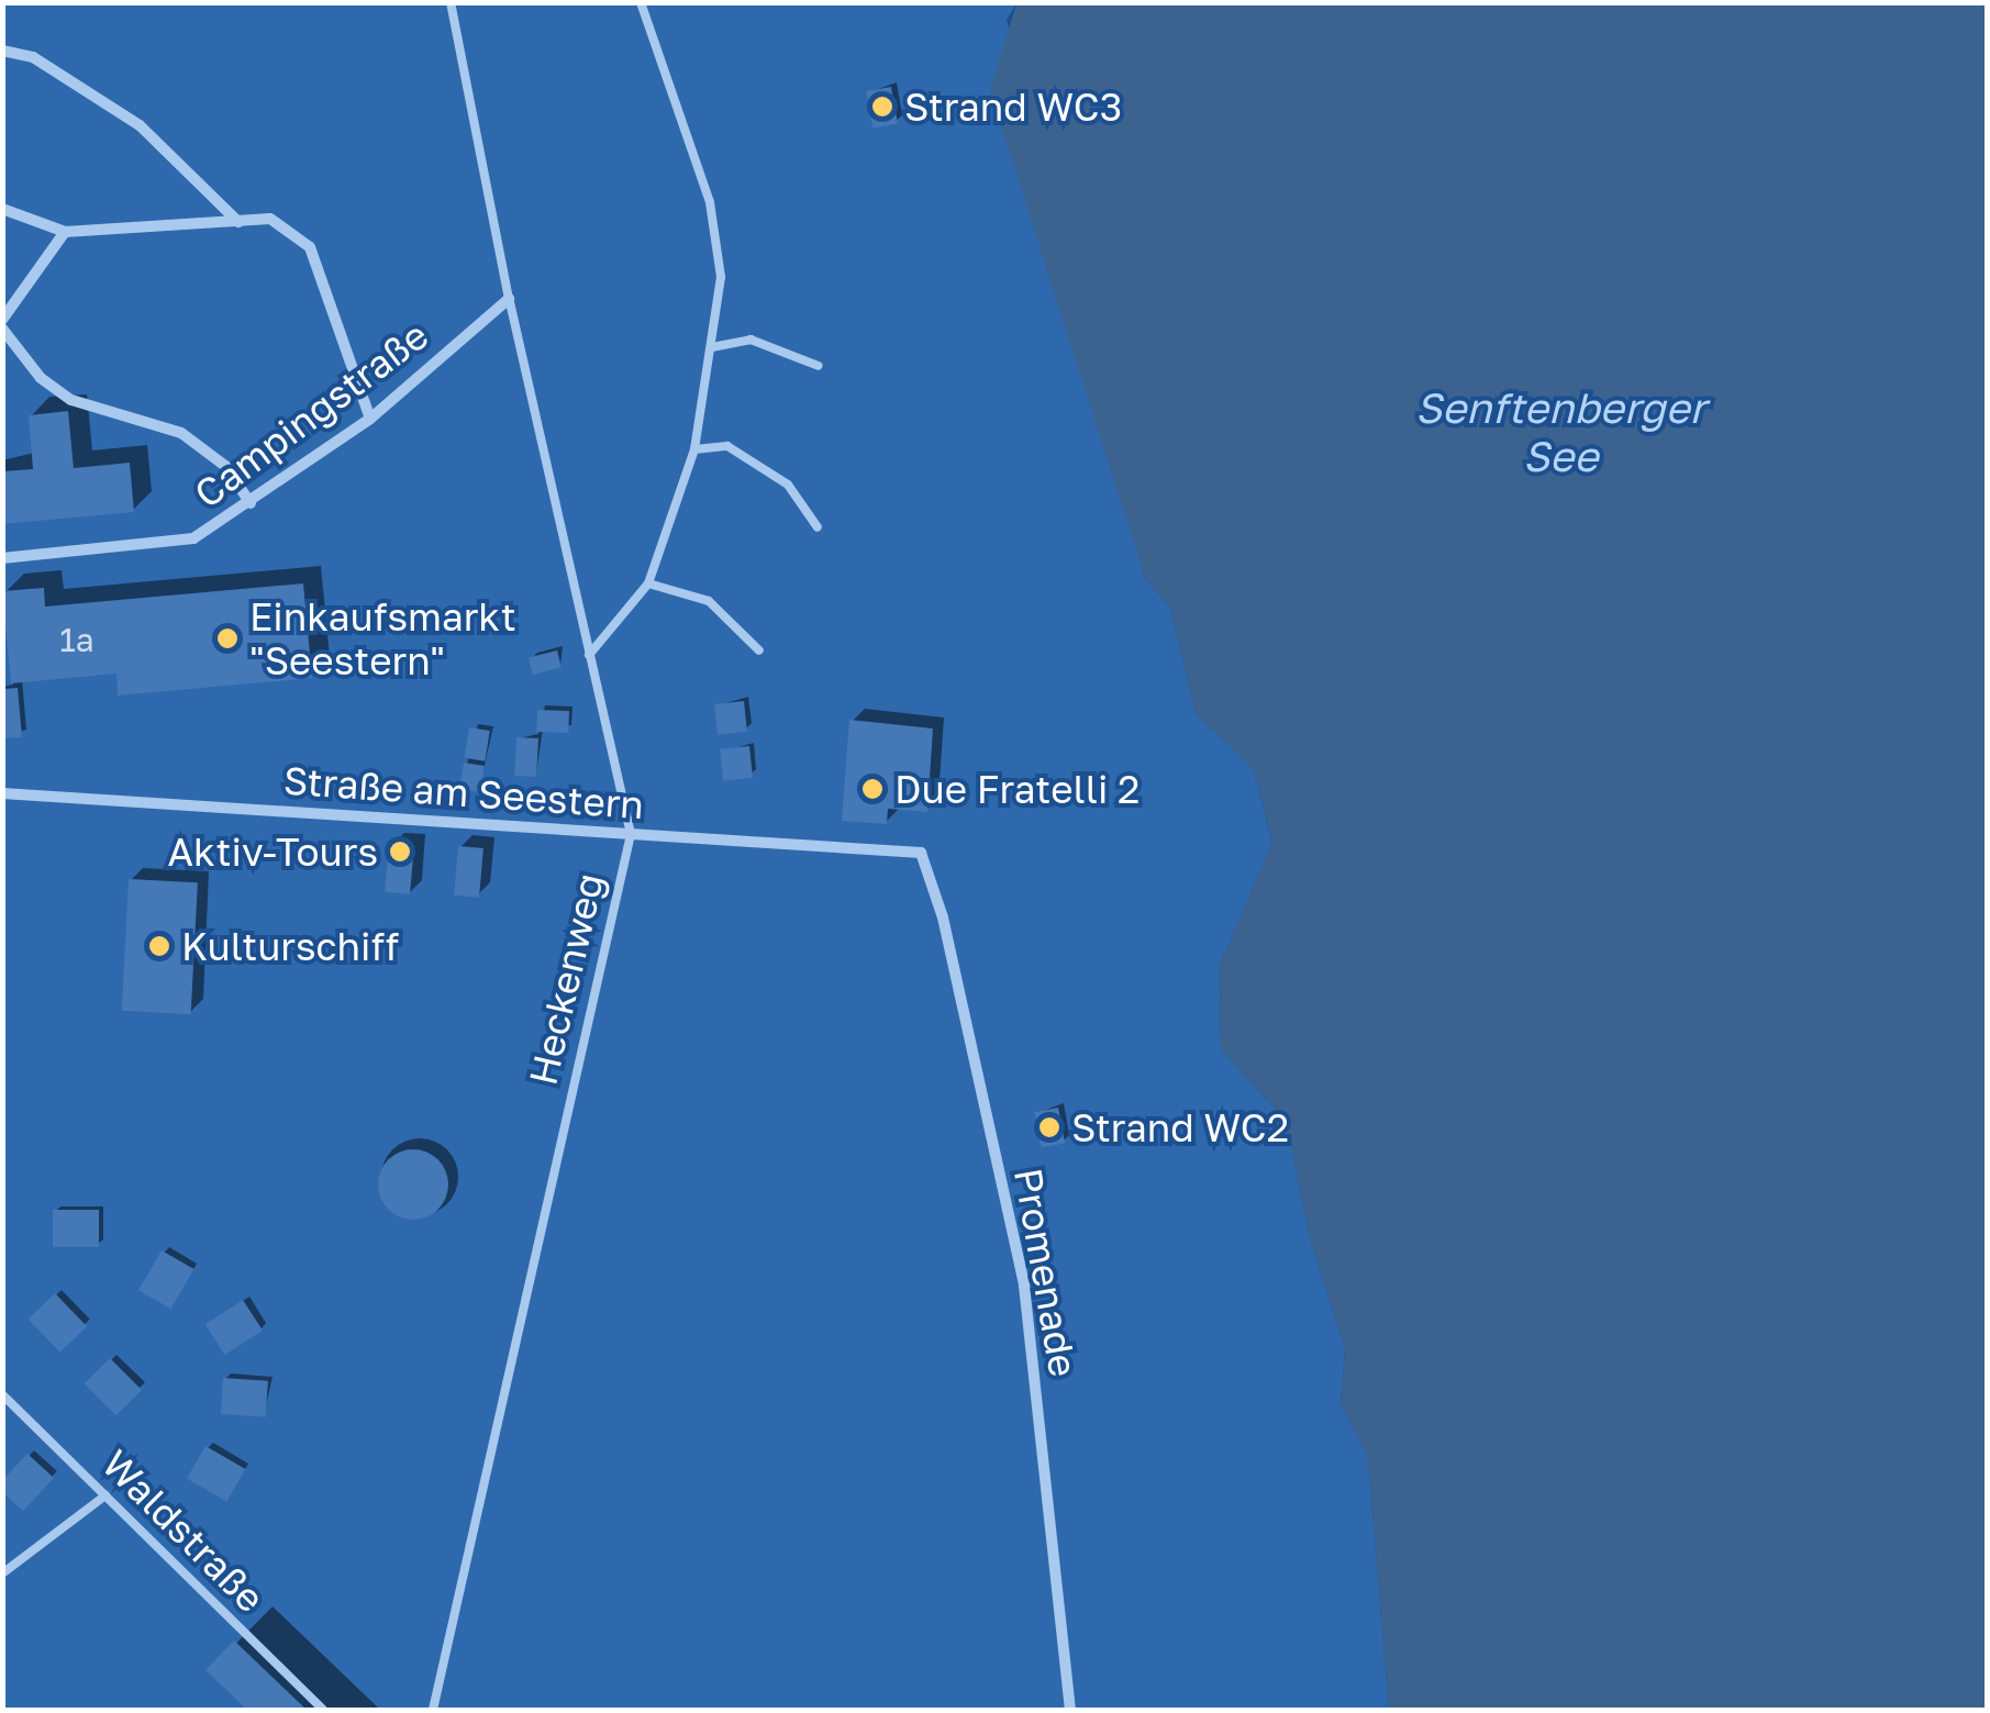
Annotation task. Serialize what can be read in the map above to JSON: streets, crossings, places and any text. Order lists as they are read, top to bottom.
{
  "streets": {
    "street": ["Campingstraße", "Straße am Seestern", "Promenade"],
    "lane": ["Heckenweg", "Waldstraße"]
  },
  "crossings": [
    ["Campingstraße", "Heckenweg"],
    ["Straße am Seestern", "Heckenweg"],
    ["Straße am Seestern", "Promenade"]
  ],
  "water": ["Senftenberger See"],
  "places": [
    "Strand WC3",
    "Einkaufsmarkt \"Seestern\"",
    "Due Fratelli 2",
    "Aktiv-Tours",
    "Kulturschiff",
    "Strand WC2"
  ],
  "house_numbers": ["1a"]
}
